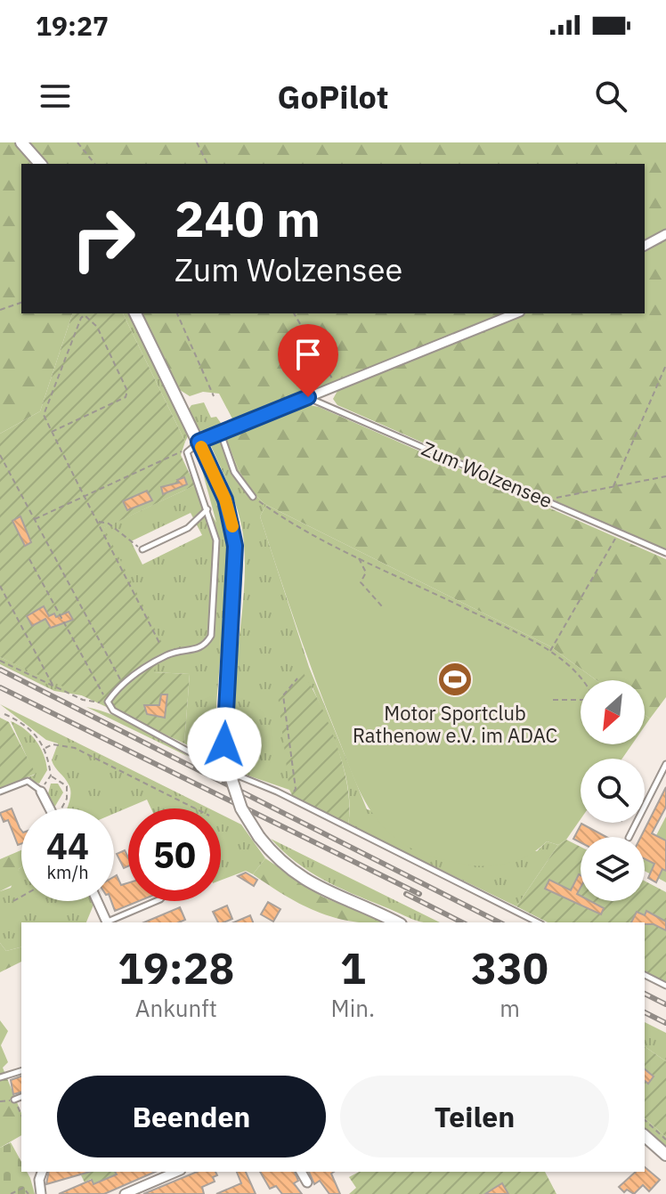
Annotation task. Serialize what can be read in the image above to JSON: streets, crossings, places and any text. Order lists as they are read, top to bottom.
{
  "streets": {
    "lane": ["Zum Wolzensee"]
  },
  "places": {
    "sports": ["Motor Sportclub Rathenow e.V. im ADAC"]
  },
  "north": "bottom left",
  "page": {
    "status": "19:27",
    "header": "GoPilot",
    "turn": ["240 m", "Zum Wolzensee"],
    "speed": "44 km/h",
    "limit": "50",
    "eta": [
      "19:28",
      "Ankunft",
      "1",
      "Min.",
      "330",
      "m"
    ],
    "buttons": ["Beenden", "Teilen"]
  }
}
